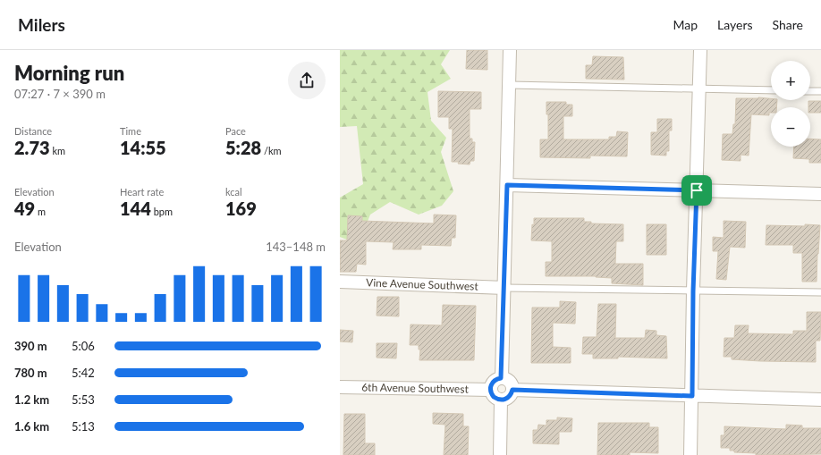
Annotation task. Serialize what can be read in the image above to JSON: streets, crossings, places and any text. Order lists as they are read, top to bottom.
{
  "streets": {
    "street": ["Vine Avenue Southwest", "6th Avenue Southwest"]
  },
  "page": {
    "header": "Milers",
    "nav": ["Map", "Layers", "Share"],
    "heading": ["Morning run", "07:27 · 7 × 390 m"],
    "map_buttons": ["+", "−"],
    "stats": [
      ["Distance", "2.73 km"],
      ["Time", "14:55"],
      ["Pace", "5:28 /km"],
      ["Elevation", "49 m"],
      ["Heart rate", "144 bpm"],
      ["kcal", "169"]
    ],
    "chart": ["Elevation", "143–148 m"],
    "list": [
      {
        "name": "390 m",
        "note": "5:06"
      },
      {
        "name": "780 m",
        "note": "5:42"
      },
      {
        "name": "1.2 km",
        "note": "5:53"
      },
      {
        "name": "1.6 km",
        "note": "5:13"
      }
    ]
  }
}
